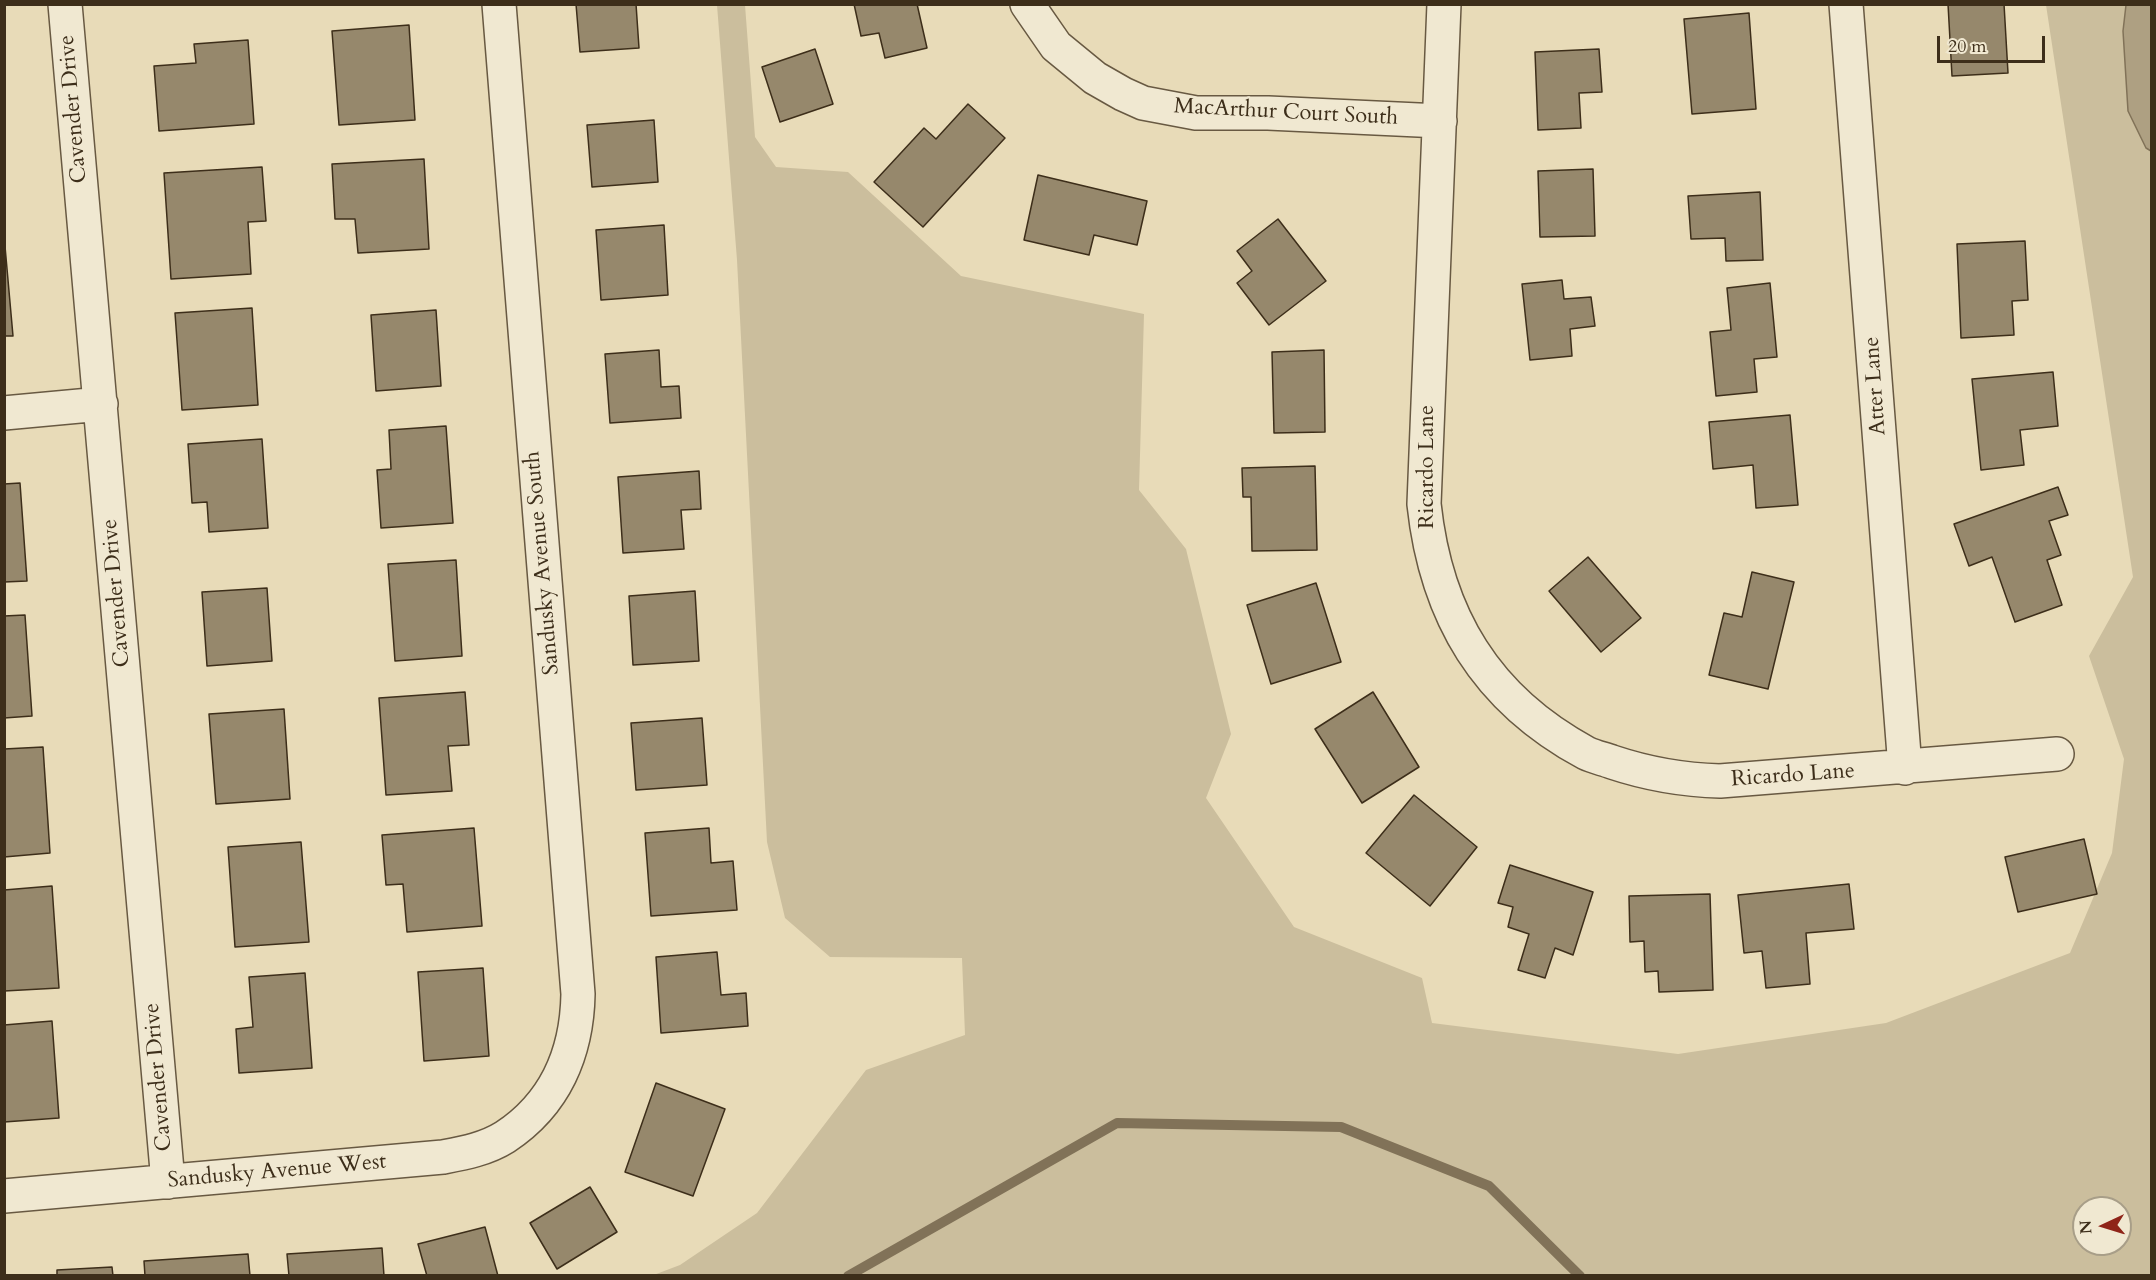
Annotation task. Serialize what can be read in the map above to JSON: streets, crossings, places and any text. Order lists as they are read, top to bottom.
{
  "streets": {
    "street": [
      "Cavender Drive",
      "MacArthur Court South",
      "Atter Lane",
      "Ricardo Lane",
      "Sandusky Avenue South",
      "Sandusky Avenue West"
    ]
  },
  "crossings": [
    ["Cavender Drive", "Sandusky Avenue West"],
    ["MacArthur Court South", "Ricardo Lane"],
    ["Atter Lane", "Ricardo Lane"],
    ["Sandusky Avenue South", "Sandusky Avenue West"]
  ],
  "scale_bar": "20 m",
  "north": "left"
}
